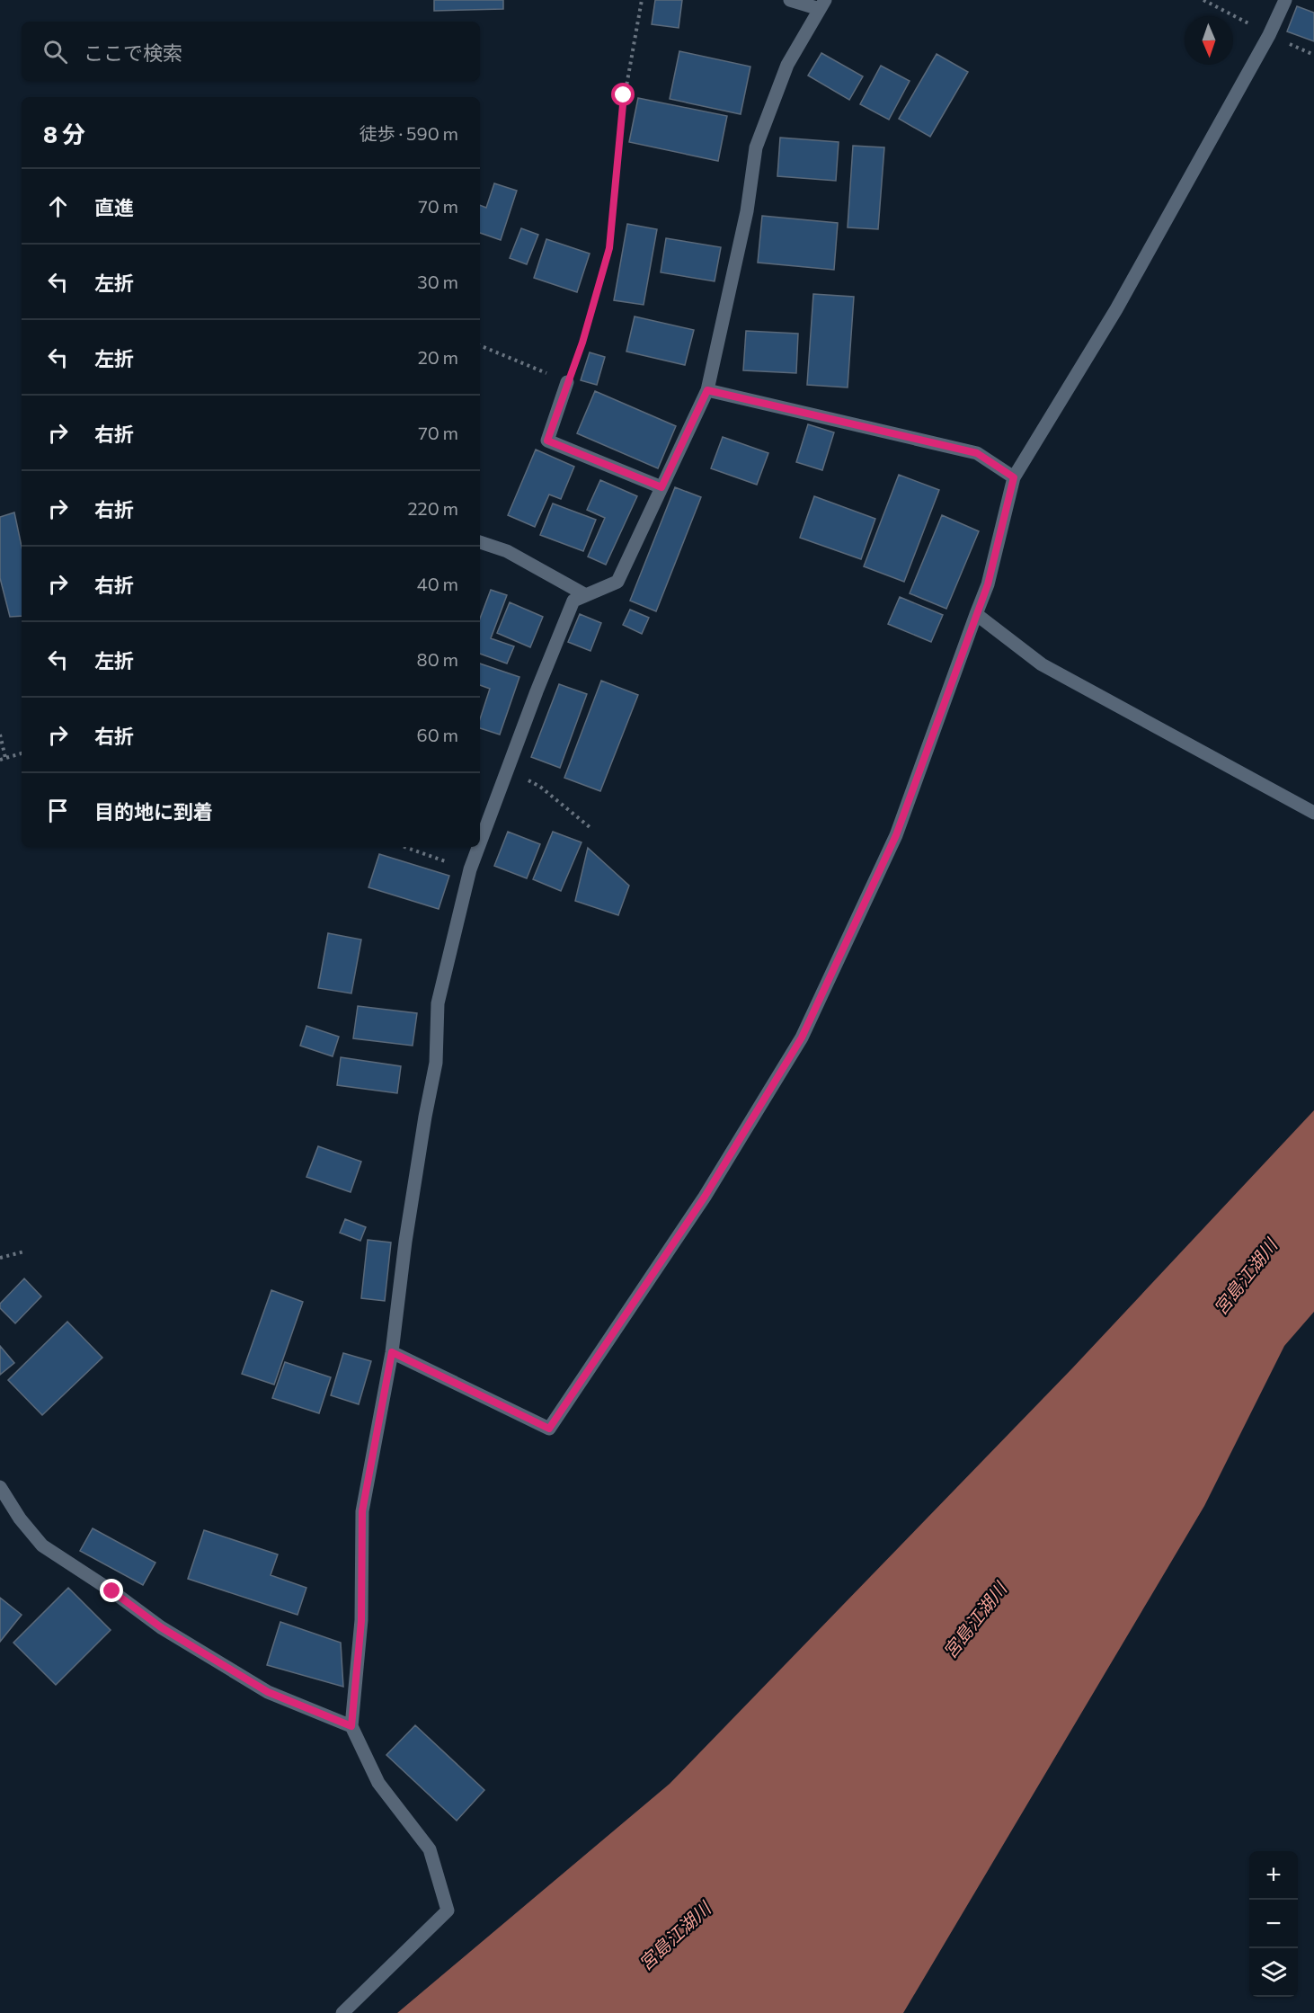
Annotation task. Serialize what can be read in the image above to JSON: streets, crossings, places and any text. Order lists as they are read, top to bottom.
{
  "water": ["宮島江湖川"],
  "north": "bottom",
  "page": {
    "search": "ここで検索",
    "heading": ["8 分", "徒歩 · 590 m"],
    "list": [
      ["直進", "70 m"],
      ["左折", "30 m"],
      ["左折", "20 m"],
      ["右折", "70 m"],
      ["右折", "220 m"],
      ["右折", "40 m"],
      ["左折", "80 m"],
      ["右折", "60 m"],
      "目的地に到着"
    ],
    "map_buttons": ["+", "−"]
  }
}
